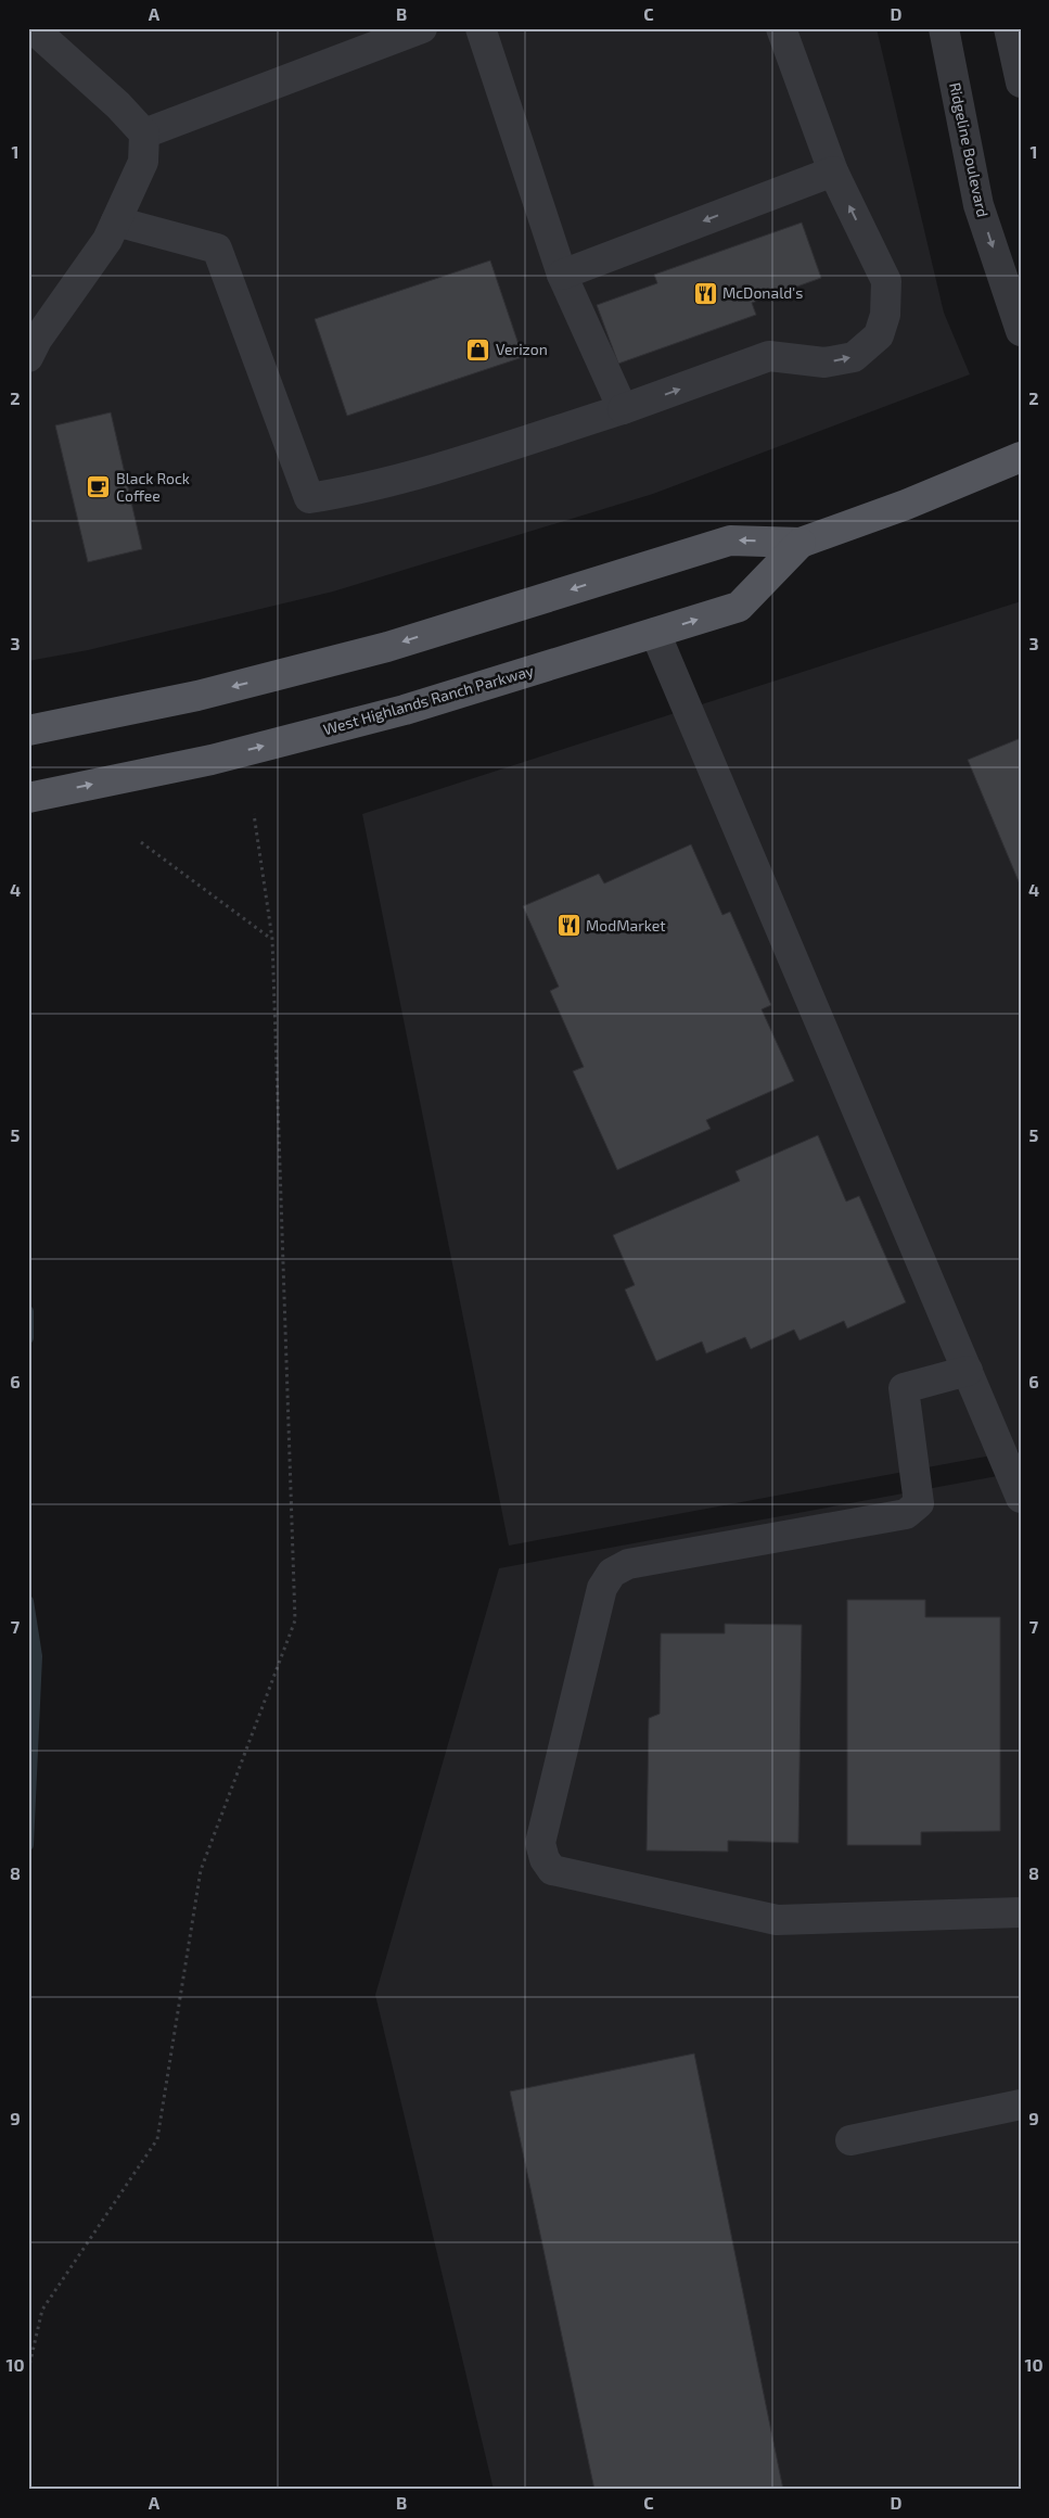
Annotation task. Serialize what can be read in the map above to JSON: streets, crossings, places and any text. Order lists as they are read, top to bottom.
{
  "streets": {
    "main road": ["West Highlands Ranch Parkway"],
    "street": ["Ridgeline Boulevard"]
  },
  "places": {
    "restaurant": ["McDonald's", "ModMarket"],
    "shop": ["Verizon"],
    "cafe": ["Black Rock Coffee"]
  },
  "grid": {
    "columns": [
      "A",
      "B",
      "C",
      "D"
    ],
    "rows": [
      "1",
      "2",
      "3",
      "4",
      "5",
      "6",
      "7",
      "8",
      "9",
      "10"
    ]
  }
}
